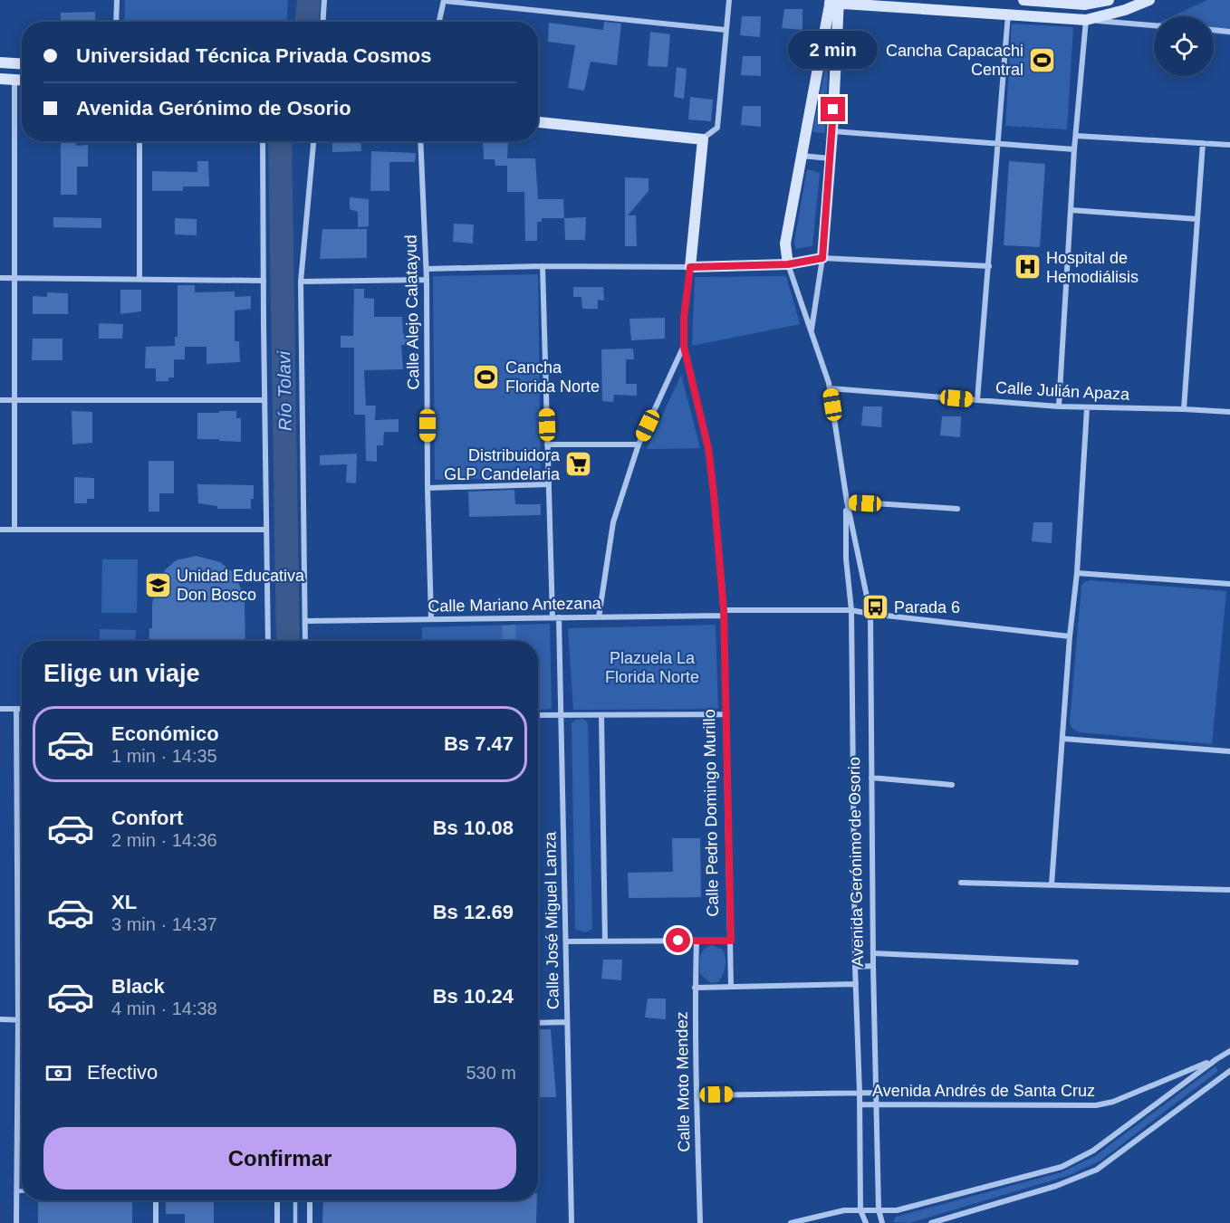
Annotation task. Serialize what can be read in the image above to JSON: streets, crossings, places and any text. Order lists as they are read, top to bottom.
{
  "streets": {
    "street": [
      "Calle Alejo Calatayud",
      "Calle Julián Apaza",
      "Calle Mariano Antezana",
      "Calle Pedro Domingo Murillo",
      "Avenida Gerónimo de Osorio",
      "Calle José Miguel Lanza",
      "Calle Moto Mendez",
      "Avenida Andrés de Santa Cruz"
    ]
  },
  "crossings": [
    ["Calle Alejo Calatayud", "Calle Mariano Antezana"],
    ["Calle Julián Apaza", "Avenida Gerónimo de Osorio"],
    ["Calle Mariano Antezana", "Calle Pedro Domingo Murillo"],
    ["Calle Mariano Antezana", "Avenida Gerónimo de Osorio"],
    ["Calle Mariano Antezana", "Calle José Miguel Lanza"],
    ["Avenida Gerónimo de Osorio", "Avenida Andrés de Santa Cruz"],
    ["Calle Moto Mendez", "Avenida Andrés de Santa Cruz"]
  ],
  "water": ["Río Tolavi"],
  "parks": ["Plazuela La Florida Norte"],
  "places": {
    "sports": ["Cancha Capacachi Central", "Cancha Florida Norte"],
    "hospital": ["Hospital de Hemodiálisis"],
    "supermarket": ["Distribuidora GLP Candelaria"],
    "school or university": ["Unidad Educativa Don Bosco"],
    "bus stop": ["Parada 6"]
  },
  "page": {
    "banner": ["Universidad Técnica Privada Cosmos", "Avenida Gerónimo de Osorio"],
    "bubble": "2 min",
    "heading": "Elige un viaje",
    "list": [
      {
        "name": "Económico",
        "note": "1 min · 14:35",
        "value": "Bs 7.47"
      },
      {
        "name": "Confort",
        "note": "2 min · 14:36",
        "value": "Bs 10.08"
      },
      {
        "name": "XL",
        "note": "3 min · 14:37",
        "value": "Bs 12.69"
      },
      {
        "name": "Black",
        "note": "4 min · 14:38",
        "value": "Bs 10.24"
      }
    ],
    "pay": ["Efectivo", "530 m"],
    "buttons": "Confirmar"
  }
}
